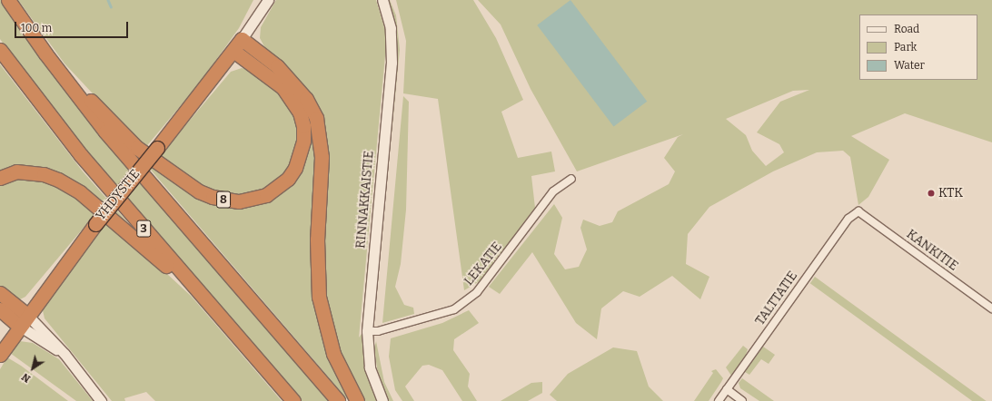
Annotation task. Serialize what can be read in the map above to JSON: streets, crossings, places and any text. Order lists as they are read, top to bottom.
{
  "streets": {
    "highway": ["YHDYSTIE", "8", "3"],
    "street": [
      "RINNAKKAISTIE",
      "KANKITIE",
      "LEKATIE",
      "TALTTATIE"
    ]
  },
  "crossings": [
    ["YHDYSTIE", "8"],
    ["RINNAKKAISTIE", "LEKATIE"],
    ["KANKITIE", "TALTTATIE"]
  ],
  "places": ["KTK"],
  "legend": ["Road", "Park", "Water"],
  "scale_bar": "100 m",
  "north": "bottom left"
}
